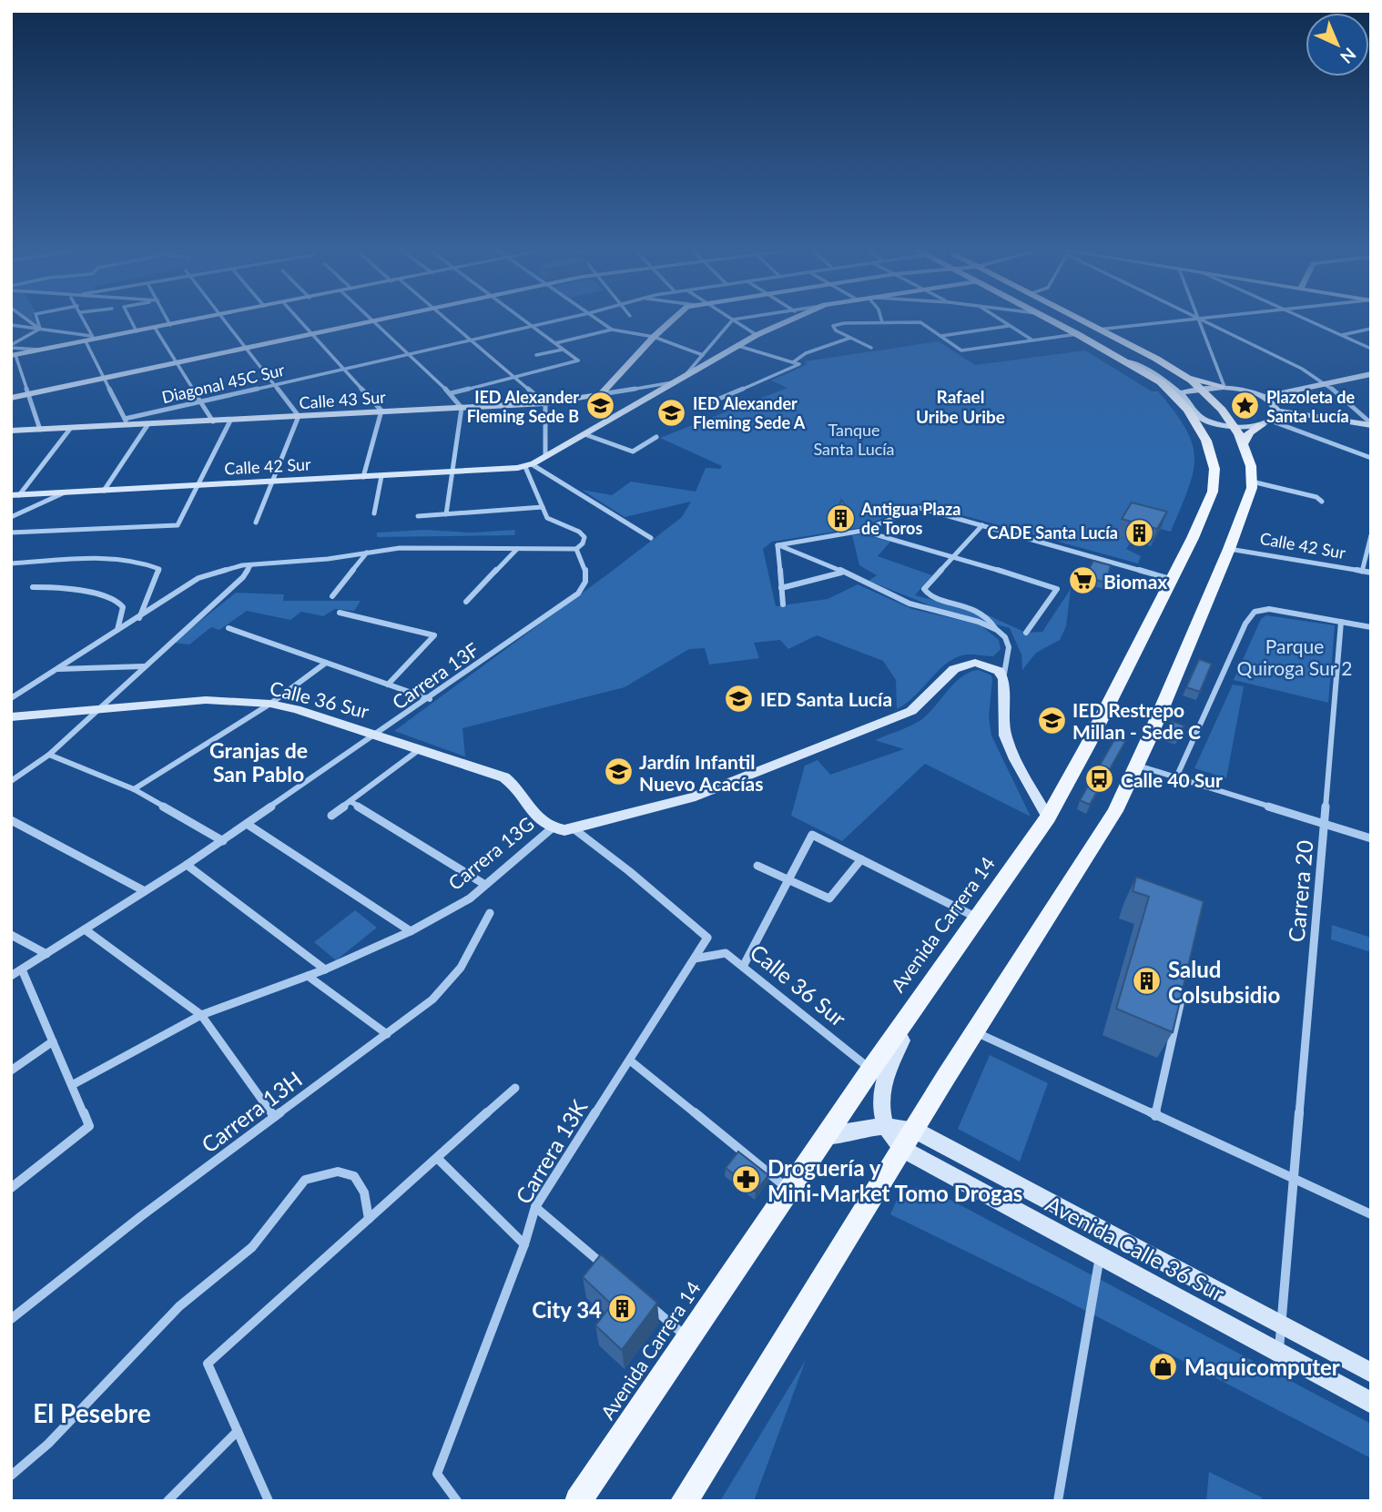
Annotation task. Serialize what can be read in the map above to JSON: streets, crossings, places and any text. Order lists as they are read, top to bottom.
{
  "streets": {
    "main road": ["Avenida Carrera 14"],
    "street": [
      "Diagonal 45C Sur",
      "Calle 43 Sur",
      "Calle 42 Sur",
      "Carrera 13F",
      "Calle 36 Sur",
      "Carrera 13G",
      "Carrera 20",
      "Carrera 13H",
      "Carrera 13K",
      "Avenida Calle 36 Sur"
    ]
  },
  "crossings": [
    ["Diagonal 45C Sur", "Calle 43 Sur"],
    ["Calle 42 Sur", "Carrera 13F"],
    ["Carrera 13F", "Calle 36 Sur"],
    ["Calle 36 Sur", "Carrera 13G"],
    ["Calle 36 Sur", "Avenida Carrera 14"],
    ["Calle 36 Sur", "Carrera 13K"],
    ["Carrera 13G", "Carrera 13K"],
    ["Carrera 20", "Avenida Calle 36 Sur"]
  ],
  "districts": ["Rafael Uribe Uribe", "Granjas de San Pablo", "El Pesebre"],
  "parks": ["Tanque Santa Lucía", "Parque Quiroga Sur 2"],
  "places": {
    "school or university": [
      "IED Alexander Fleming Sede B",
      "IED Alexander Fleming Sede A",
      "IED Santa Lucía",
      "IED Restrepo Millan - Sede C",
      "Jardín Infantil Nuevo Acacías"
    ],
    "place": ["Plazoleta de Santa Lucía"],
    "building": [
      "Antigua Plaza de Toros",
      "CADE Santa Lucía",
      "Salud Colsubsidio",
      "City 34"
    ],
    "supermarket": ["Biomax"],
    "bus stop": ["Calle 40 Sur"],
    "pharmacy": ["Droguería y Mini-Market Tomo Drogas"],
    "shop": ["Maquicomputer"]
  },
  "north": "bottom right"
}
